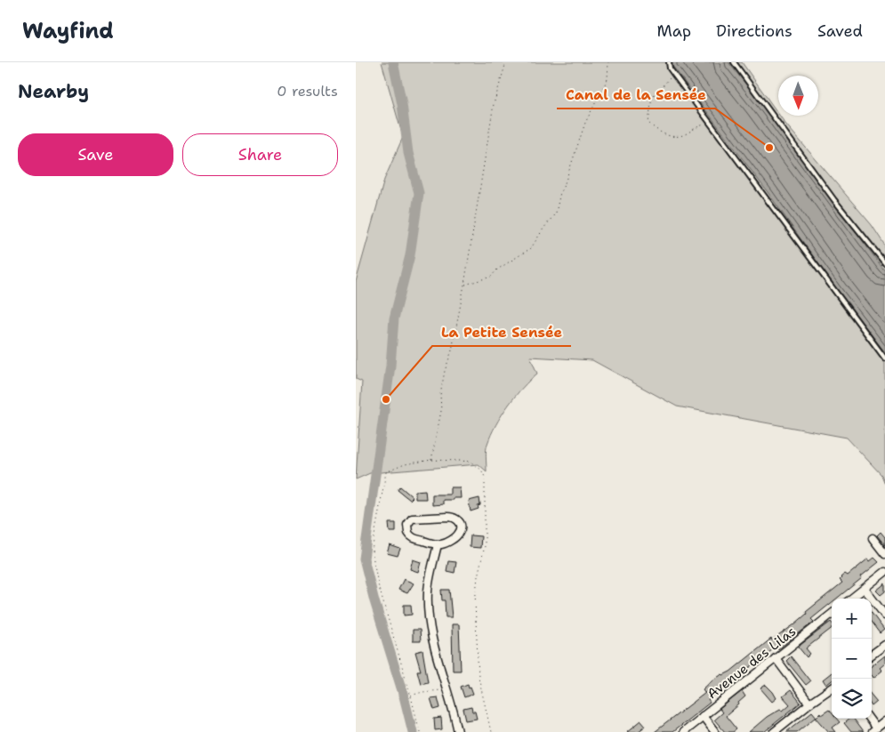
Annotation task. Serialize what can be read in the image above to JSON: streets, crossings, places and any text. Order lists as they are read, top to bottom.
{
  "streets": {
    "street": ["Avenue des Lilas"]
  },
  "places": ["Canal de la Sensée", "La Petite Sensée"],
  "north": "bottom",
  "page": {
    "header": "Wayfind",
    "nav": ["Map", "Directions", "Saved"],
    "heading": ["Nearby", "0 results"],
    "buttons": ["Save", "Share"],
    "map_buttons": ["+", "−"]
  }
}
